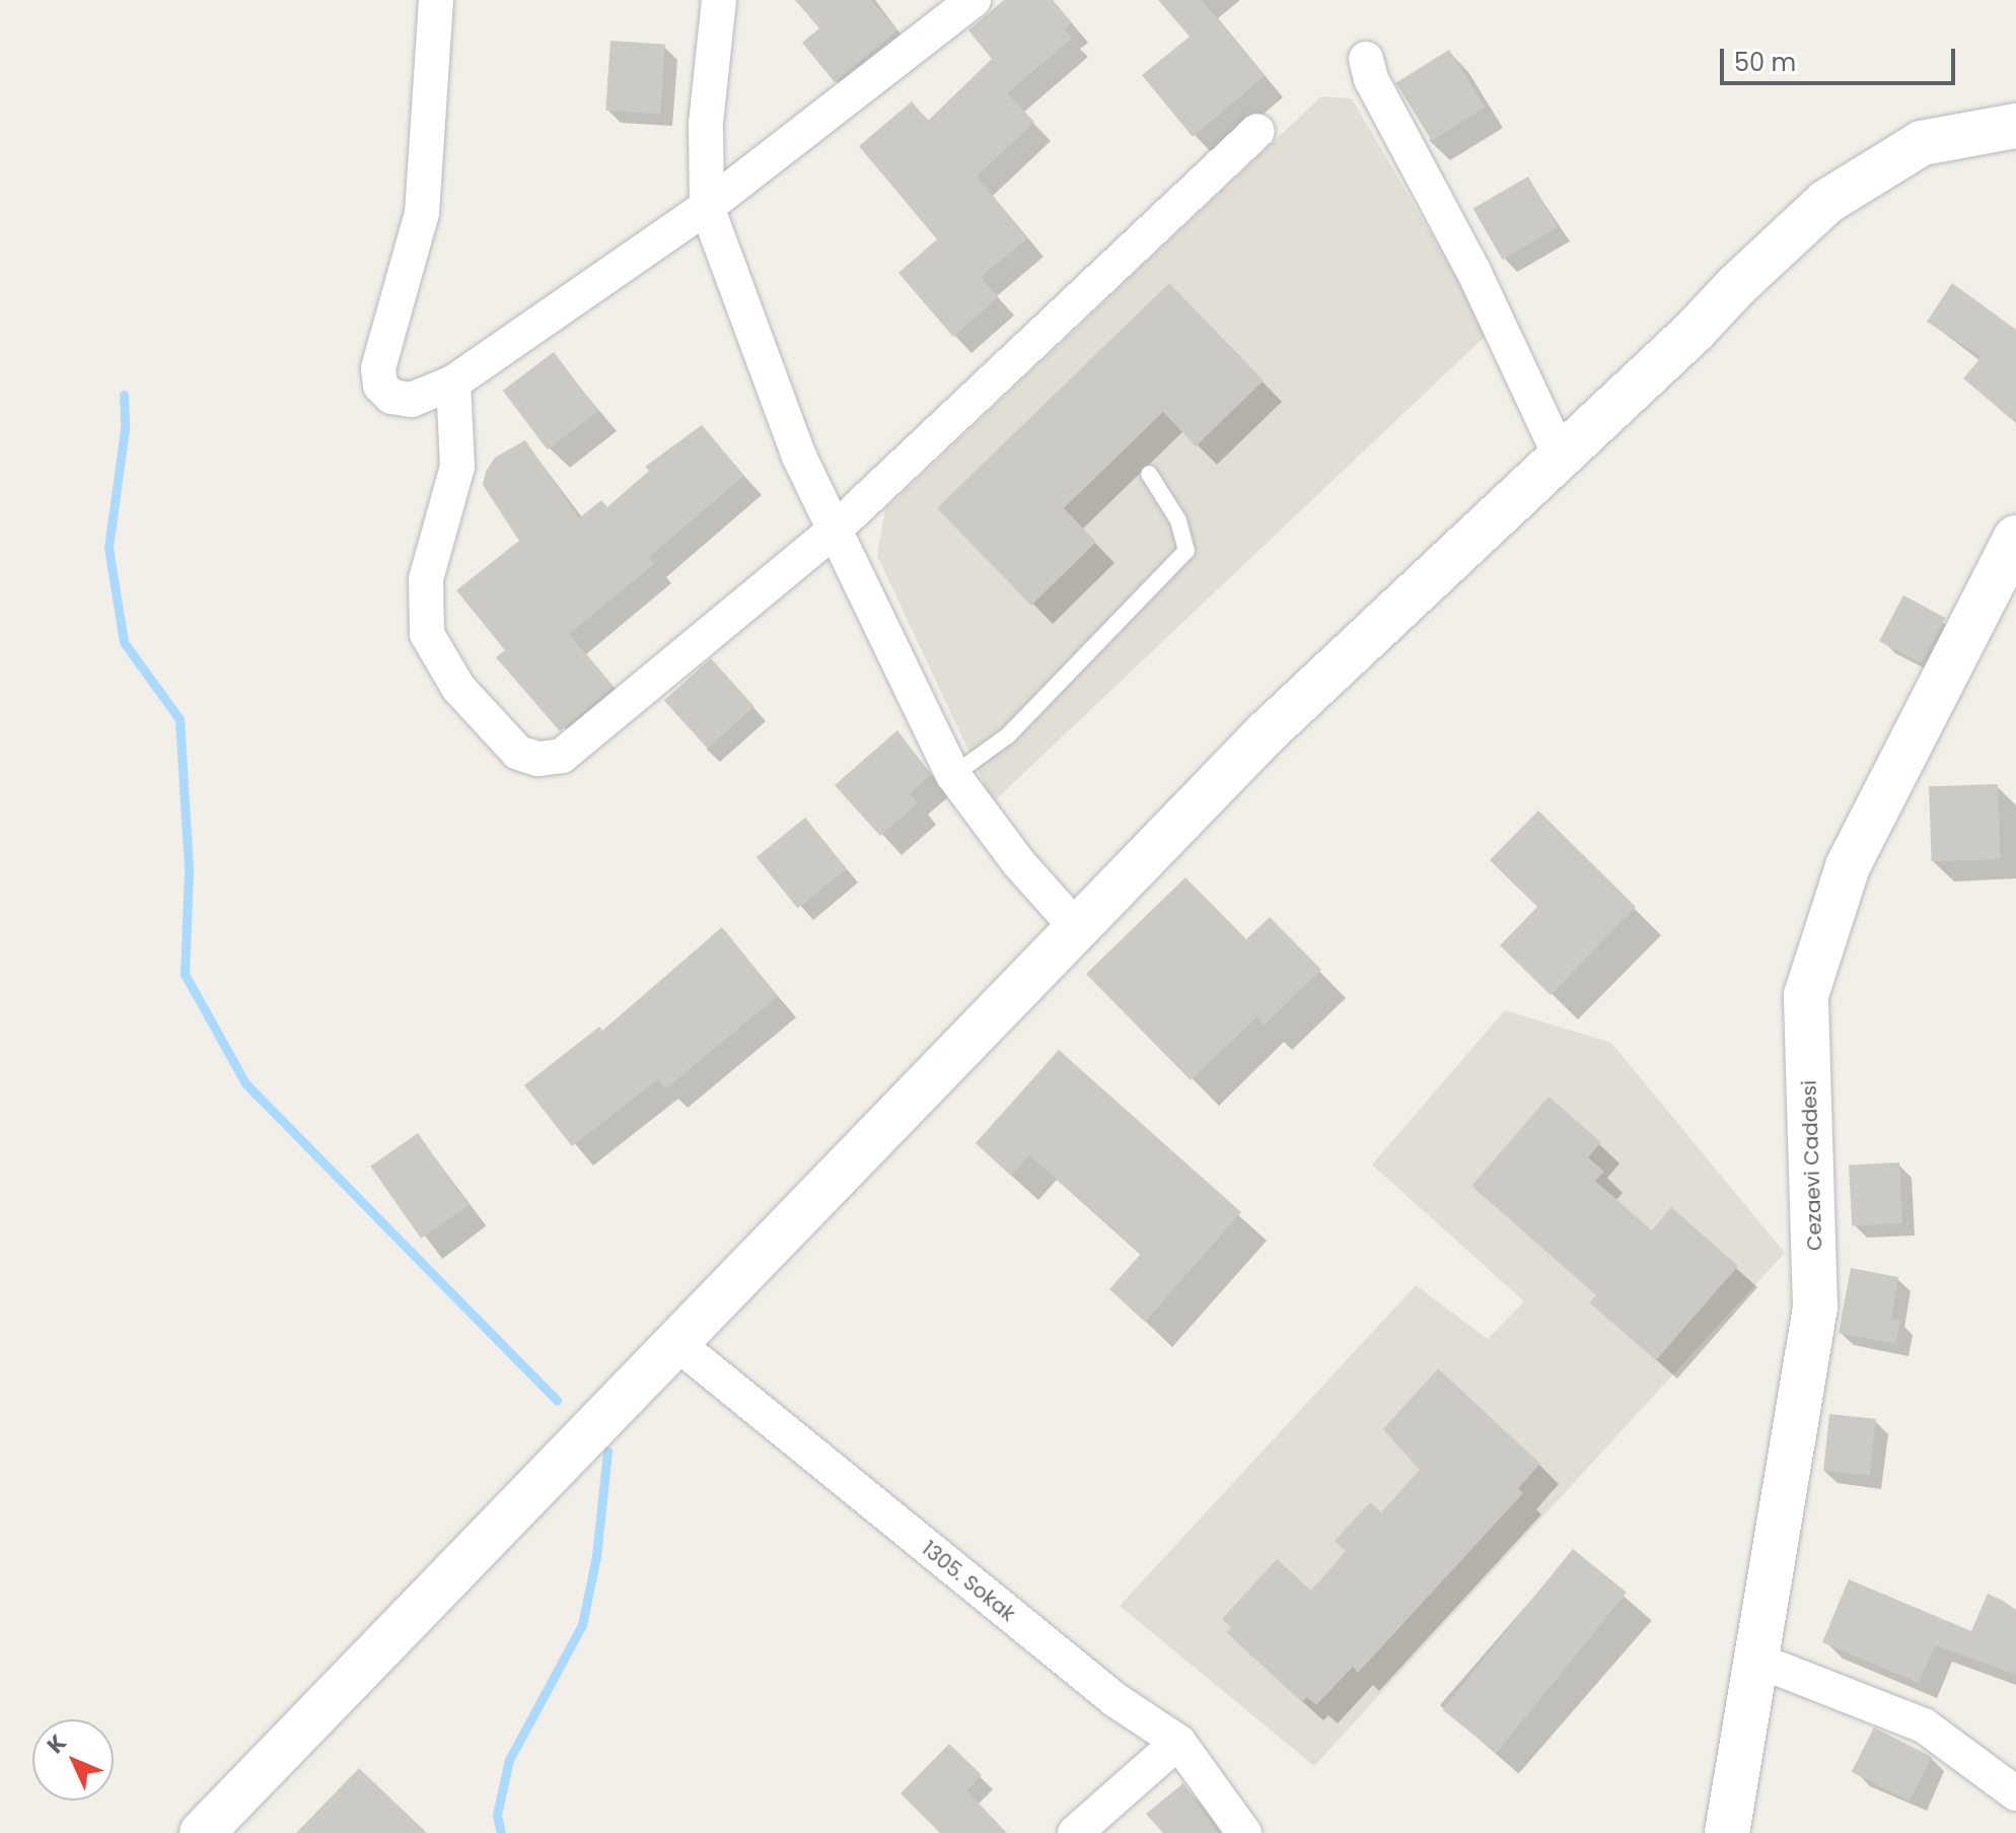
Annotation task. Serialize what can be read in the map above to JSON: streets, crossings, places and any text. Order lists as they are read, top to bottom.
{
  "streets": {
    "street": ["Cezaevi Caddesi", "1305. Sokak"]
  },
  "scale_bar": "50 m",
  "north": "top left"
}
